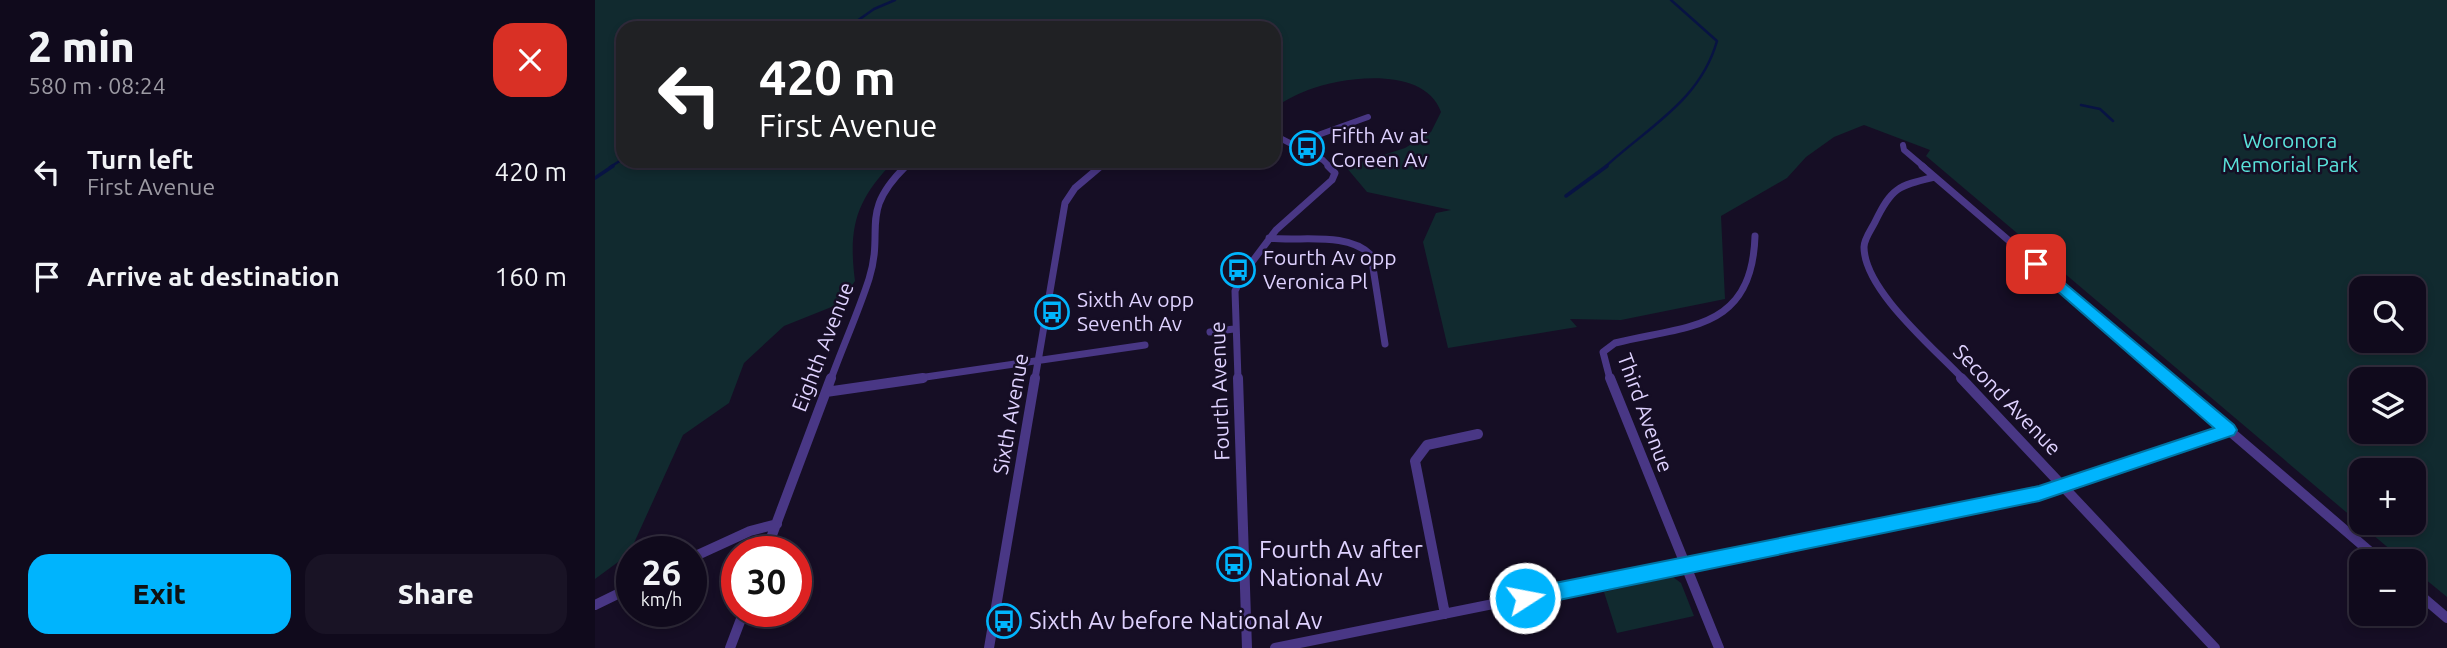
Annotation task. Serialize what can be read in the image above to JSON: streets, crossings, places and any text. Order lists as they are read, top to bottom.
{
  "streets": {
    "street": [
      "Eighth Avenue",
      "Fourth Avenue",
      "Second Avenue",
      "Third Avenue",
      "Sixth Avenue"
    ]
  },
  "parks": ["Woronora Memorial Park"],
  "places": {
    "bus stop": [
      "Fifth Av at Coreen Av",
      "Fourth Av opp Veronica Pl",
      "Sixth Av opp Seventh Av",
      "Fourth Av after National Av",
      "Sixth Av before National Av"
    ]
  },
  "page": {
    "heading": ["2 min", "580 m · 08:24"],
    "turn": ["420 m", "First Avenue"],
    "list": [
      {
        "name": "Turn left",
        "note": "First Avenue",
        "value": "420 m"
      },
      {
        "name": "Arrive at destination",
        "value": "160 m"
      }
    ],
    "map_buttons": ["+", "−"],
    "speed": "26 km/h",
    "limit": "30",
    "buttons": ["Exit", "Share"]
  }
}
